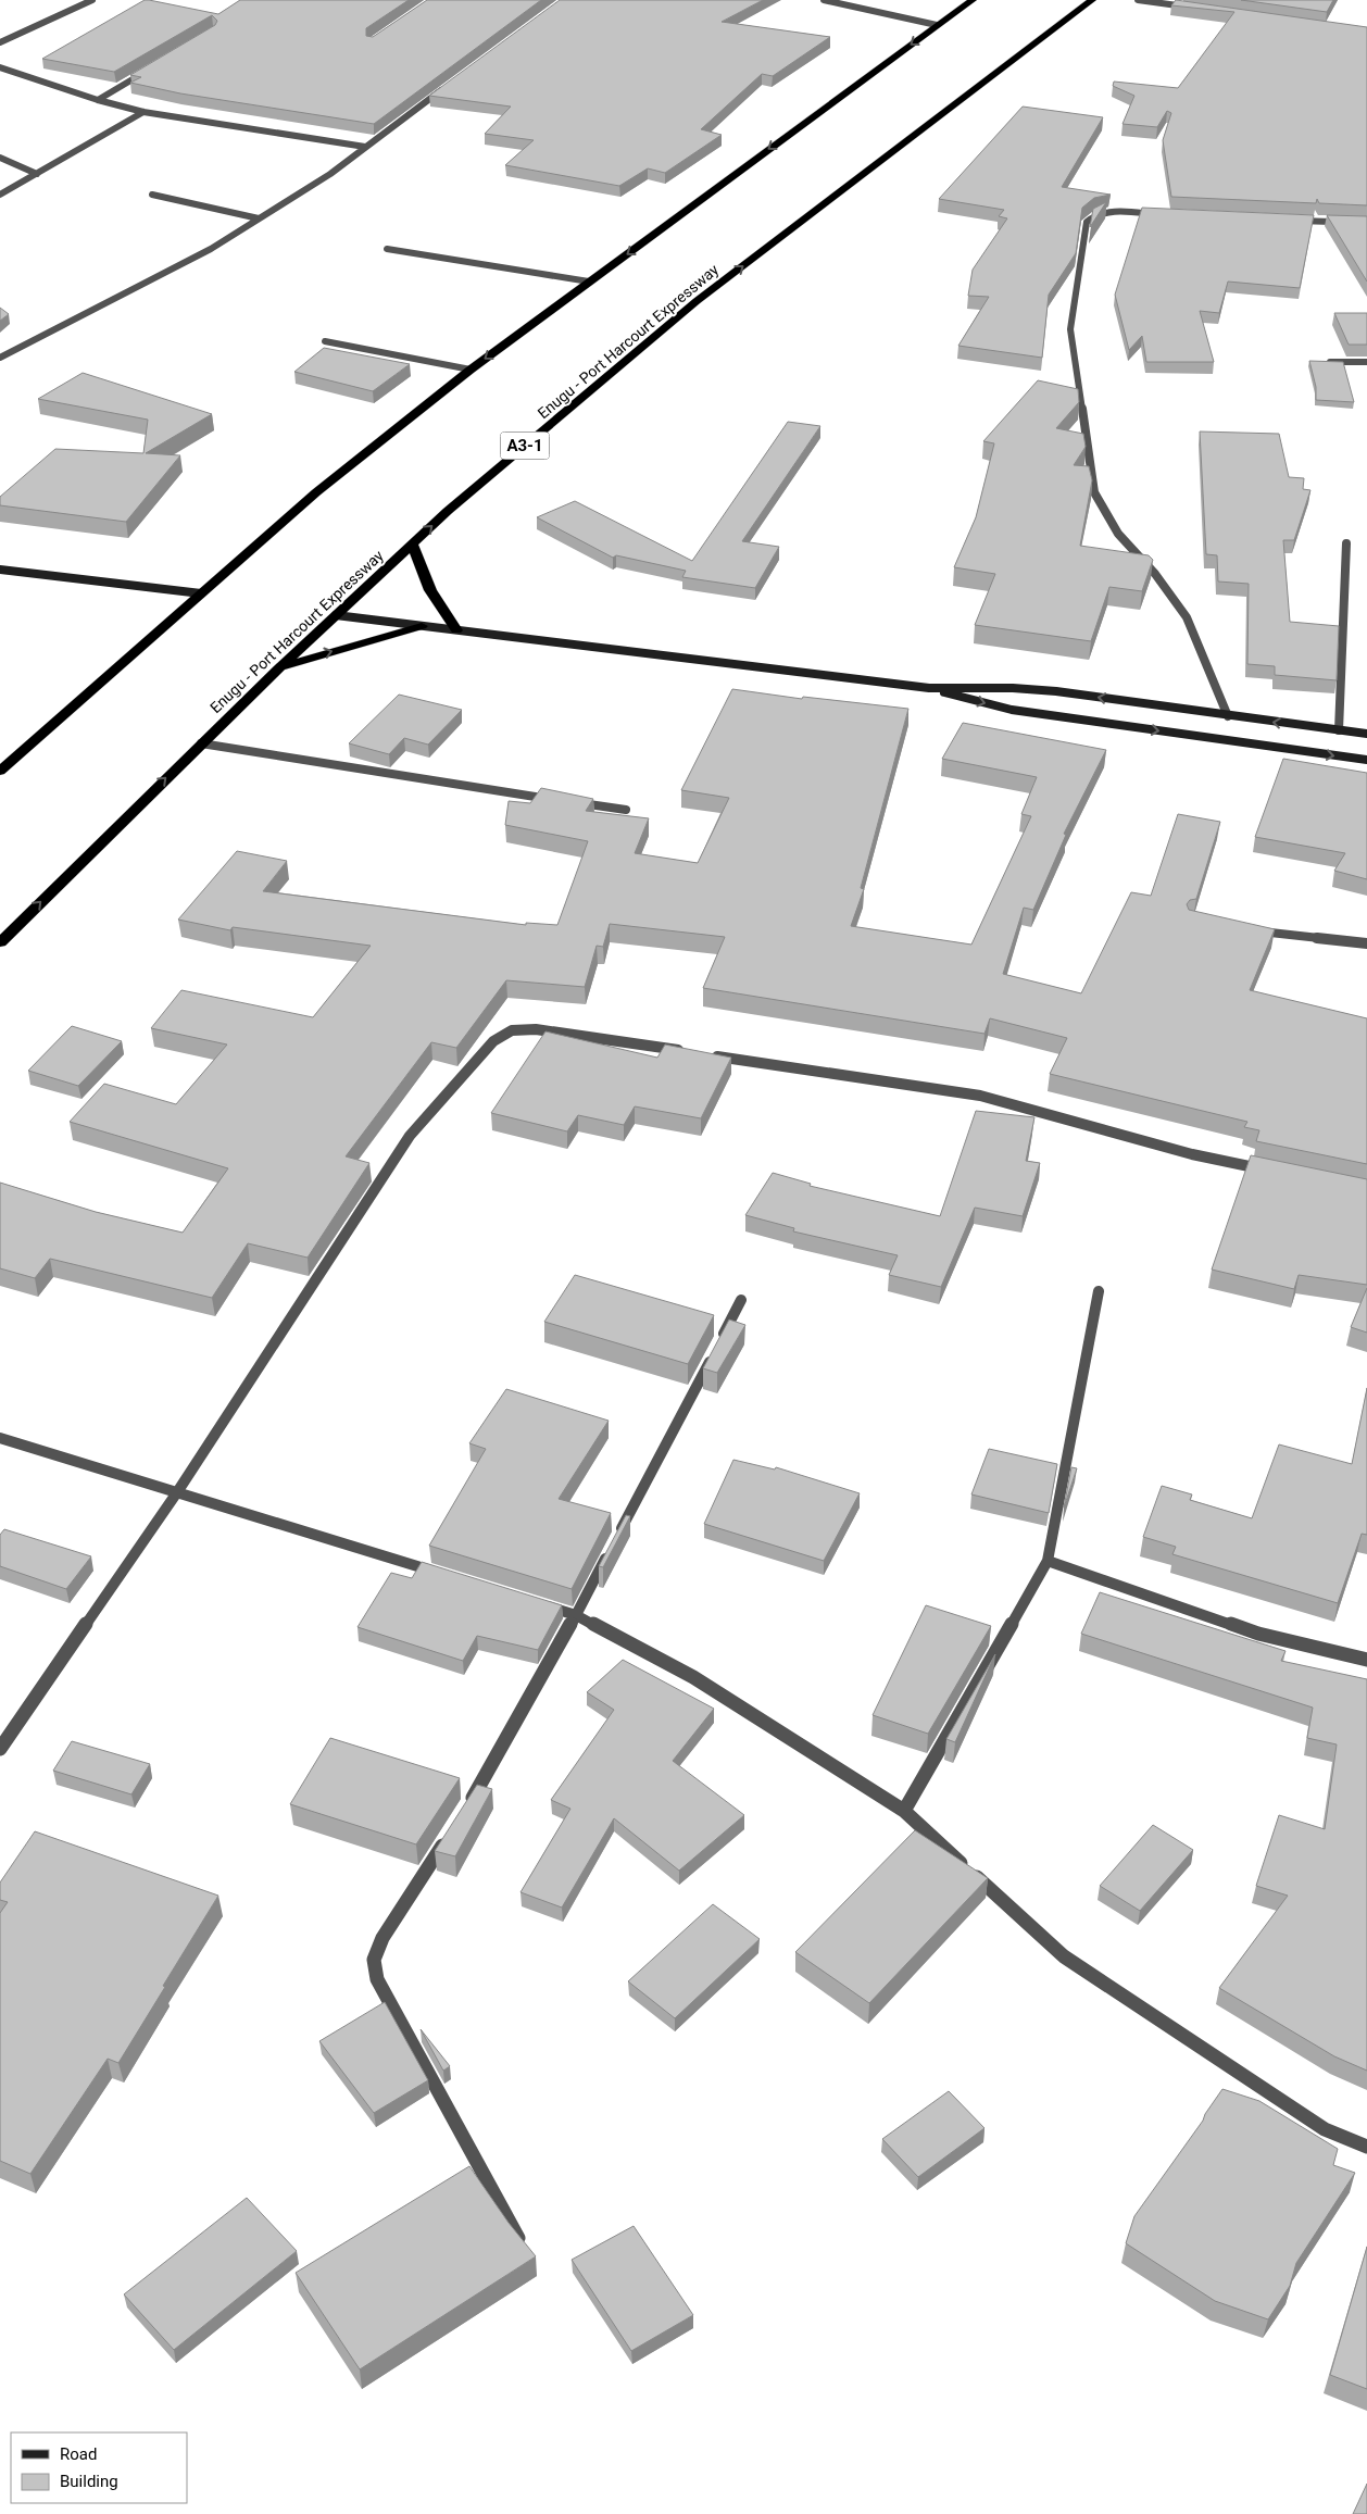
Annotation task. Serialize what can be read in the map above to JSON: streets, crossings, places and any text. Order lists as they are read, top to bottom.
{
  "streets": {
    "highway": ["Enugu - Port Harcourt Expressway", "A3-1"]
  },
  "legend": ["Road", "Building"]
}
